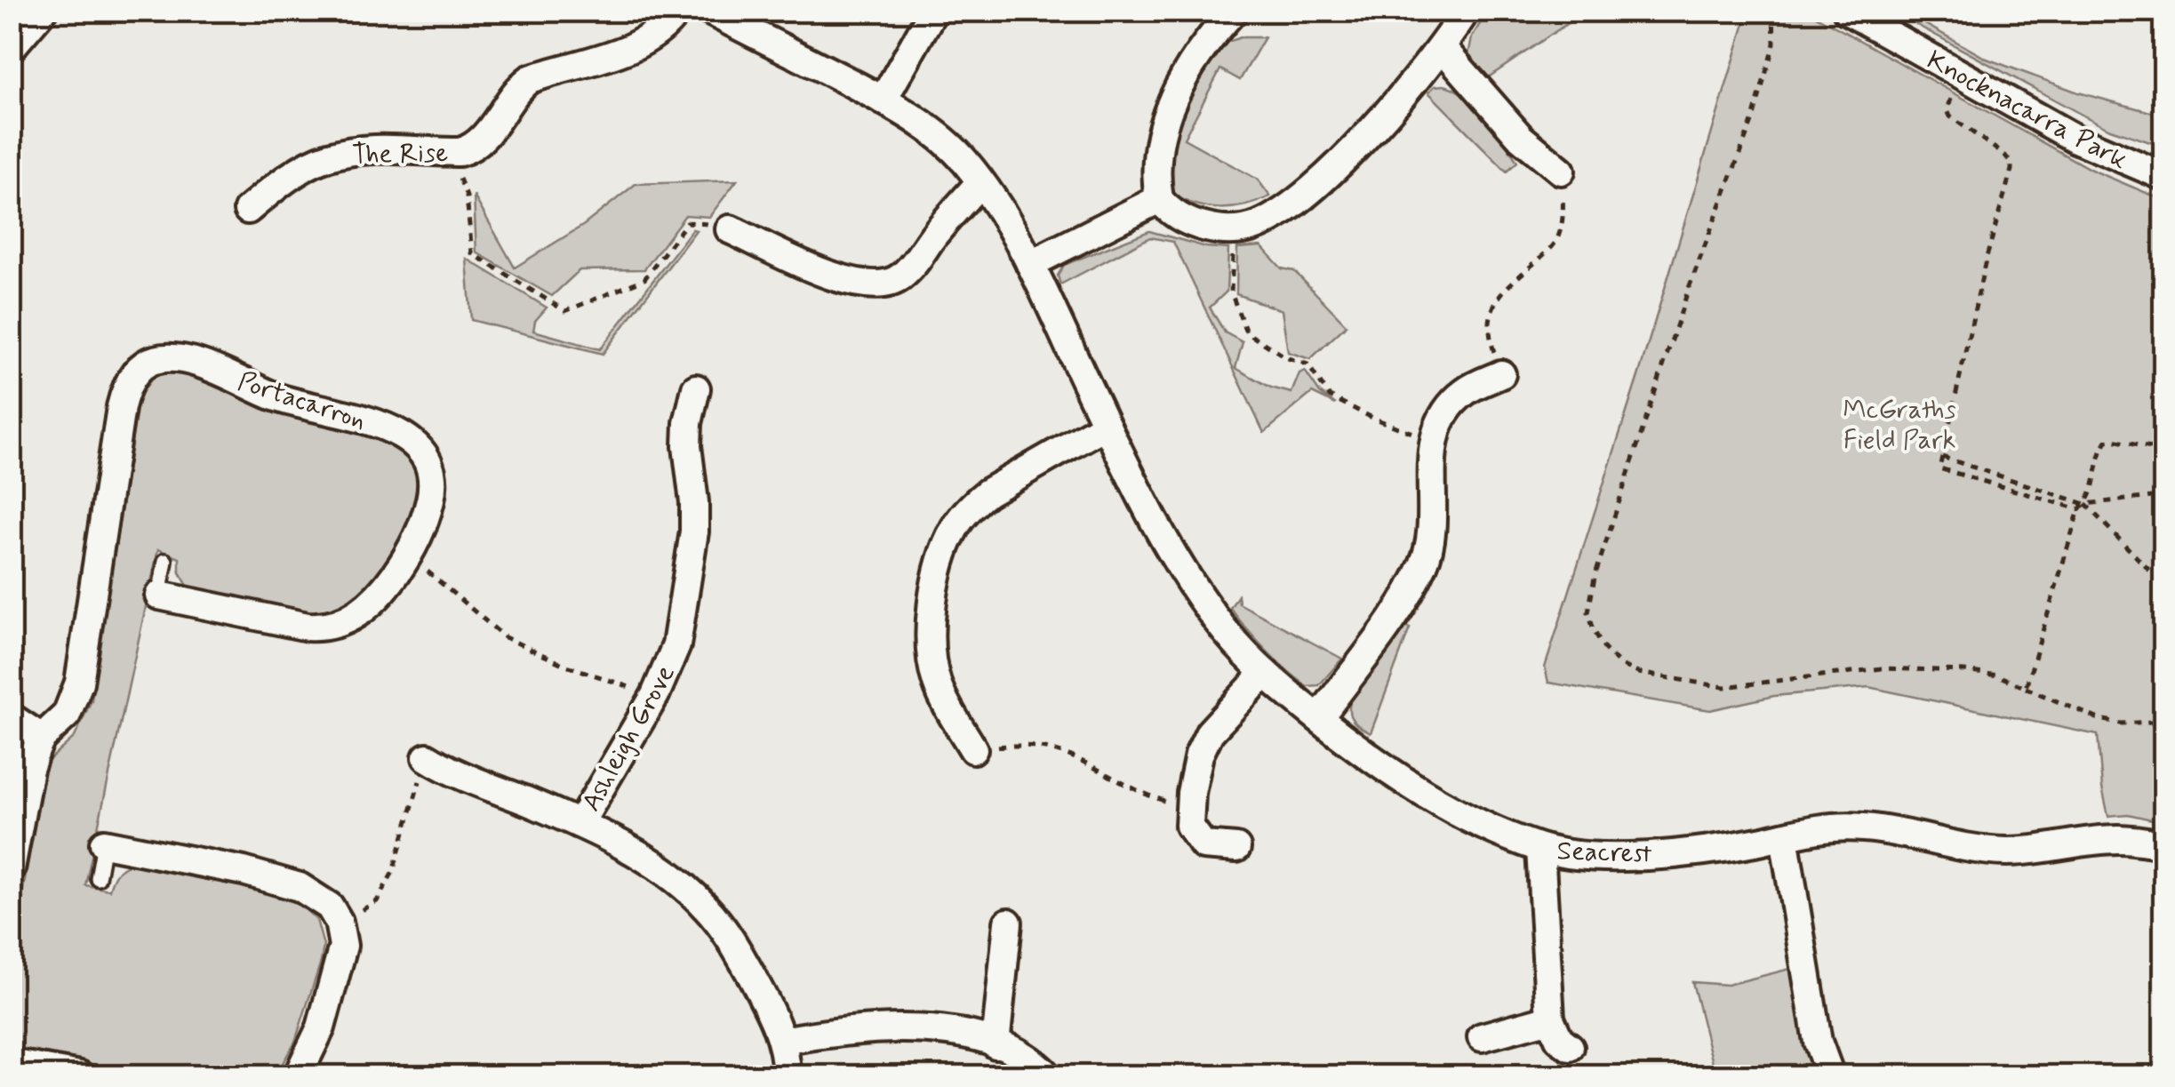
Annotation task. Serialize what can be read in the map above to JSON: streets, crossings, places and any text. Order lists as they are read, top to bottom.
{
  "streets": {
    "street": [
      "Knocknacarra Park",
      "The Rise",
      "Portacarron",
      "Ashleigh Grove",
      "Seacrest"
    ]
  },
  "parks": ["McGraths Field Park"]
}
